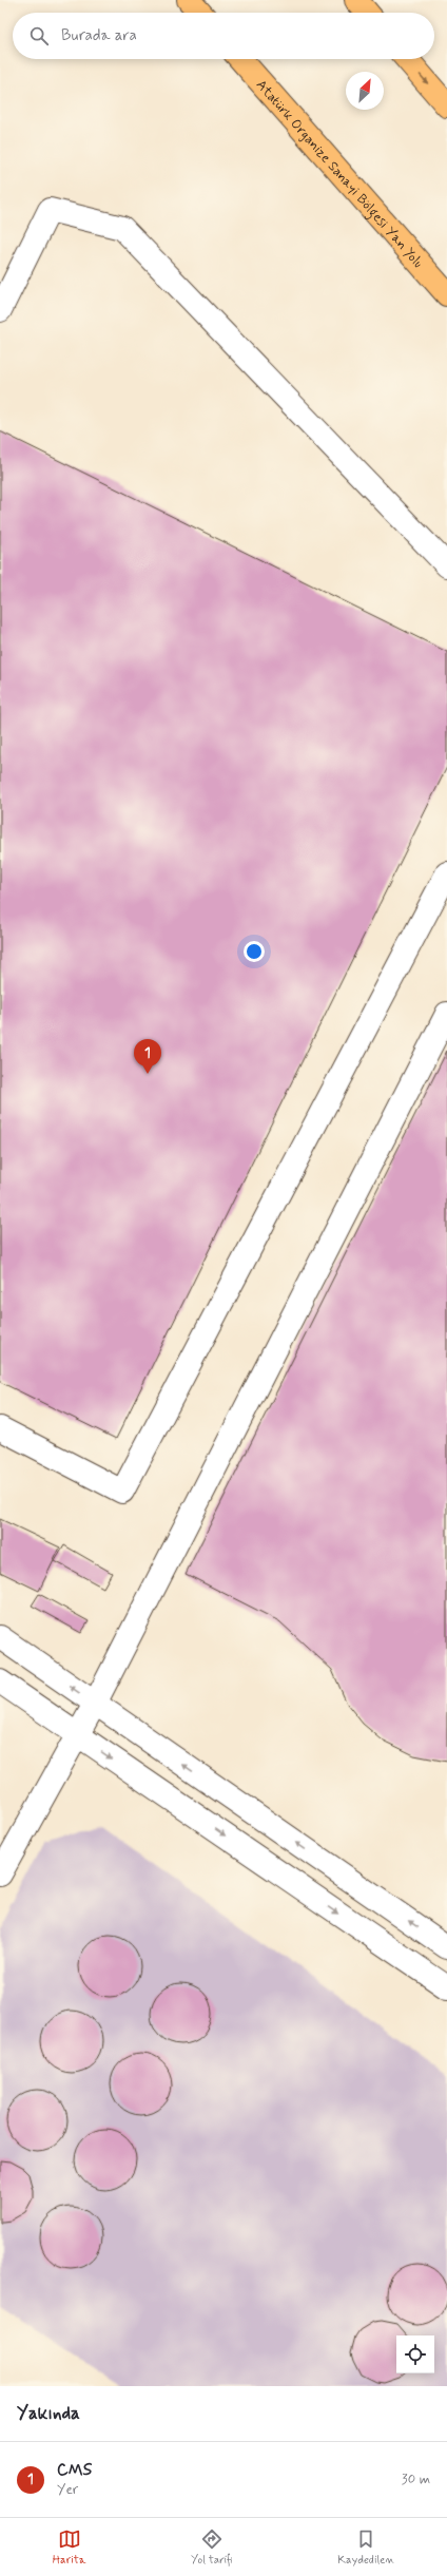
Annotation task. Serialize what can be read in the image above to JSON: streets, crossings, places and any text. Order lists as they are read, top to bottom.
{
  "streets": {
    "main road": ["Atatürk Organize Sanayi Bölgesi Yan Yolu"]
  },
  "north": "top right",
  "page": {
    "search": "Burada ara",
    "pins": "1",
    "heading": "Yakında",
    "list": [
      {
        "mark": "1",
        "name": "CMS",
        "note": "Yer",
        "value": "30 m"
      }
    ],
    "nav": ["Harita", "Yol tarifi", "Kaydedilen"]
  }
}
